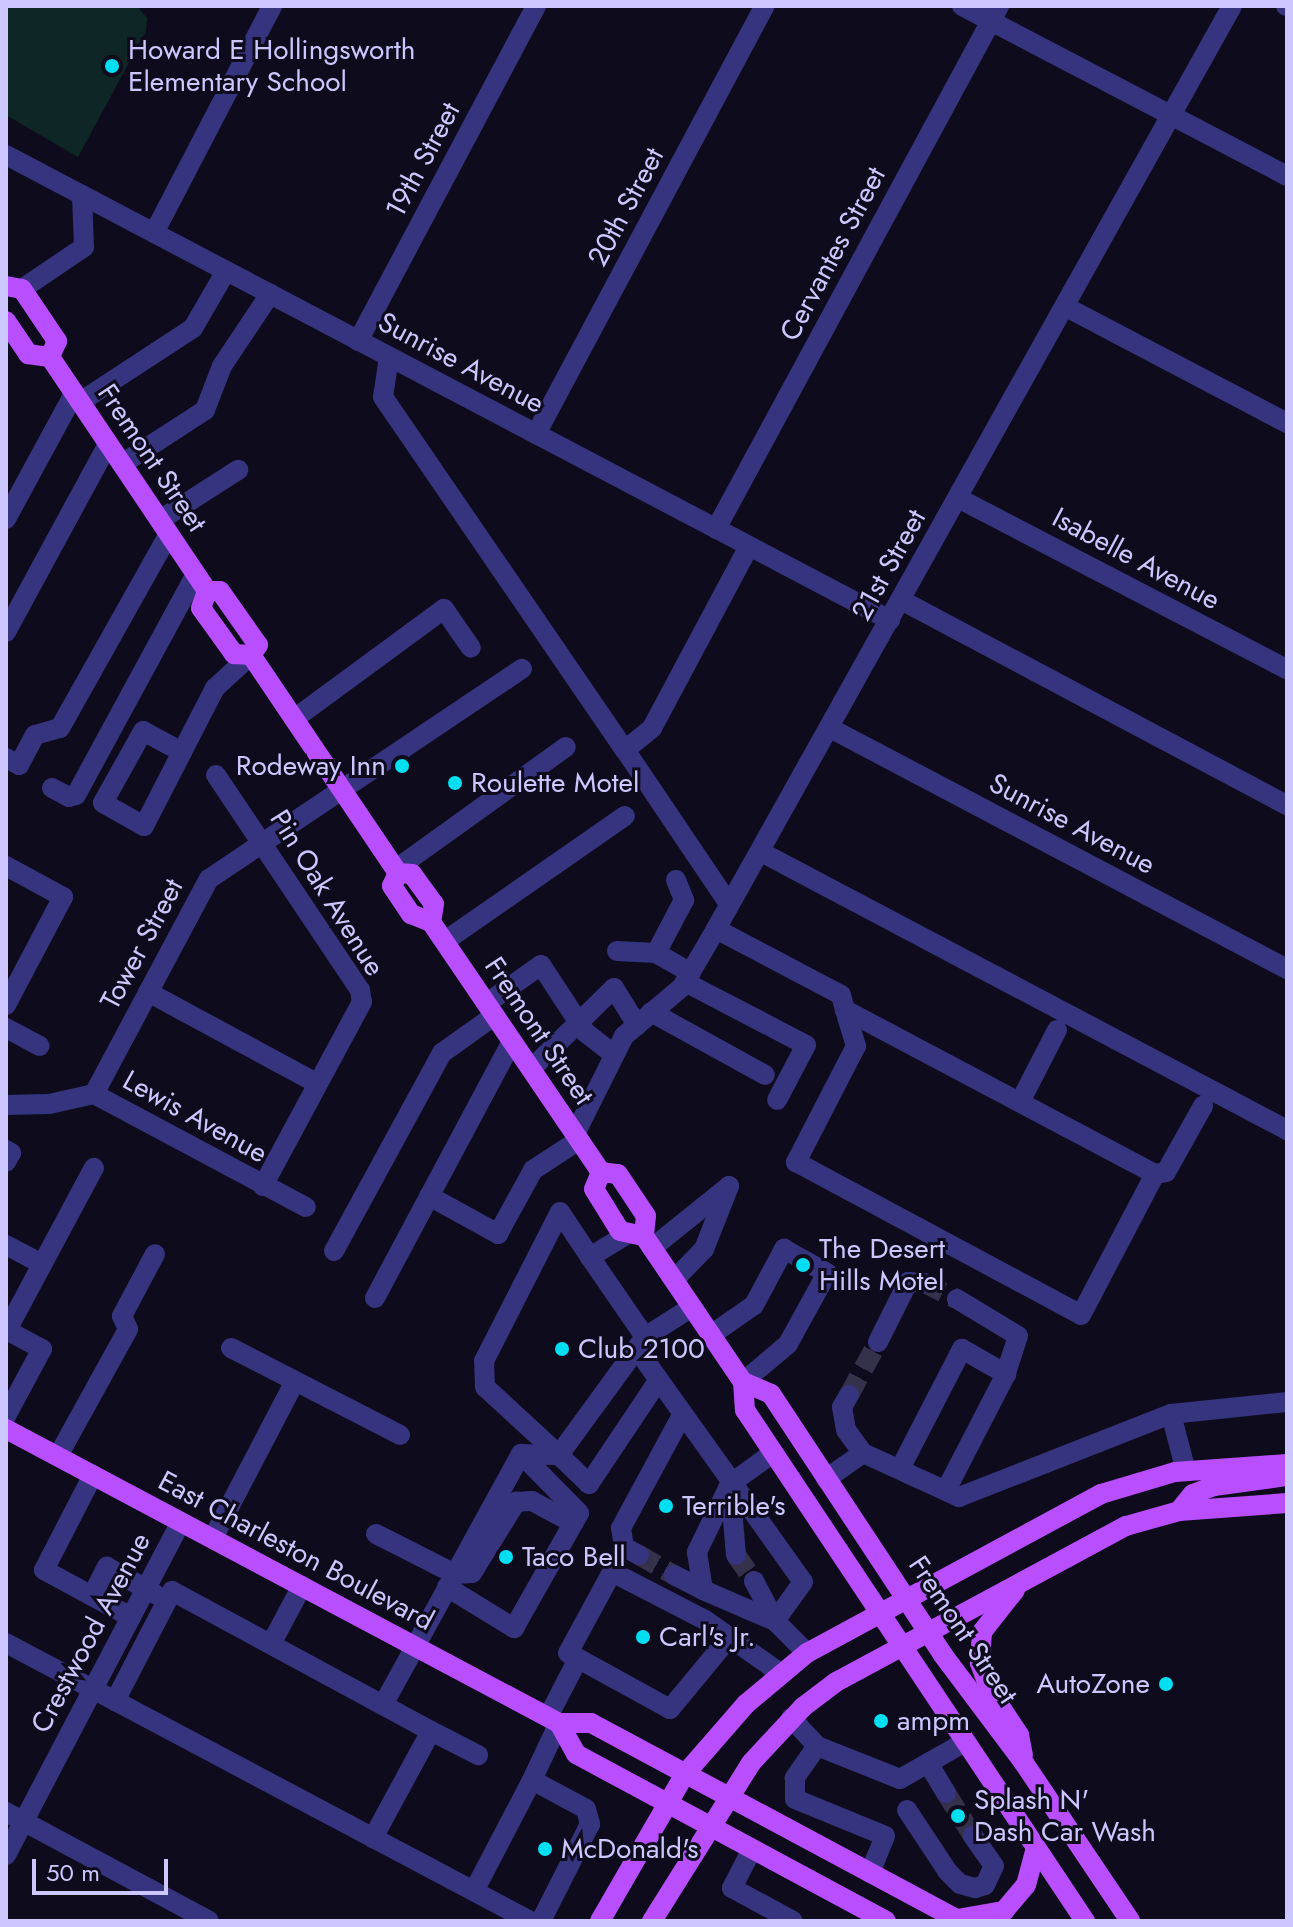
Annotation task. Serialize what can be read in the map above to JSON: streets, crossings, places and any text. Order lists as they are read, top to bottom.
{
  "streets": {
    "main road": ["Fremont Street", "East Charleston Boulevard"],
    "street": [
      "19th Street",
      "20th Street",
      "Cervantes Street",
      "Sunrise Avenue",
      "Isabelle Avenue",
      "21st Street",
      "Pin Oak Avenue",
      "Tower Street",
      "Lewis Avenue",
      "Crestwood Avenue"
    ]
  },
  "crossings": [
    ["19th Street", "Sunrise Avenue"],
    ["20th Street", "Sunrise Avenue"],
    ["Cervantes Street", "Sunrise Avenue"],
    ["Sunrise Avenue", "21st Street"],
    ["Fremont Street", "21st Street"],
    ["Fremont Street", "Tower Street"],
    ["Isabelle Avenue", "21st Street"],
    ["Pin Oak Avenue", "Tower Street"],
    ["Tower Street", "Lewis Avenue"],
    ["East Charleston Boulevard", "Crestwood Avenue"]
  ],
  "places": [
    "Howard E Hollingsworth Elementary School",
    "Rodeway Inn",
    "Roulette Motel",
    "The Desert Hills Motel",
    "Club 2100",
    "Terrible's",
    "Taco Bell",
    "Carl's Jr.",
    "AutoZone",
    "ampm",
    "Splash N' Dash Car Wash",
    "McDonald's"
  ],
  "scale_bar": "50 m"
}
